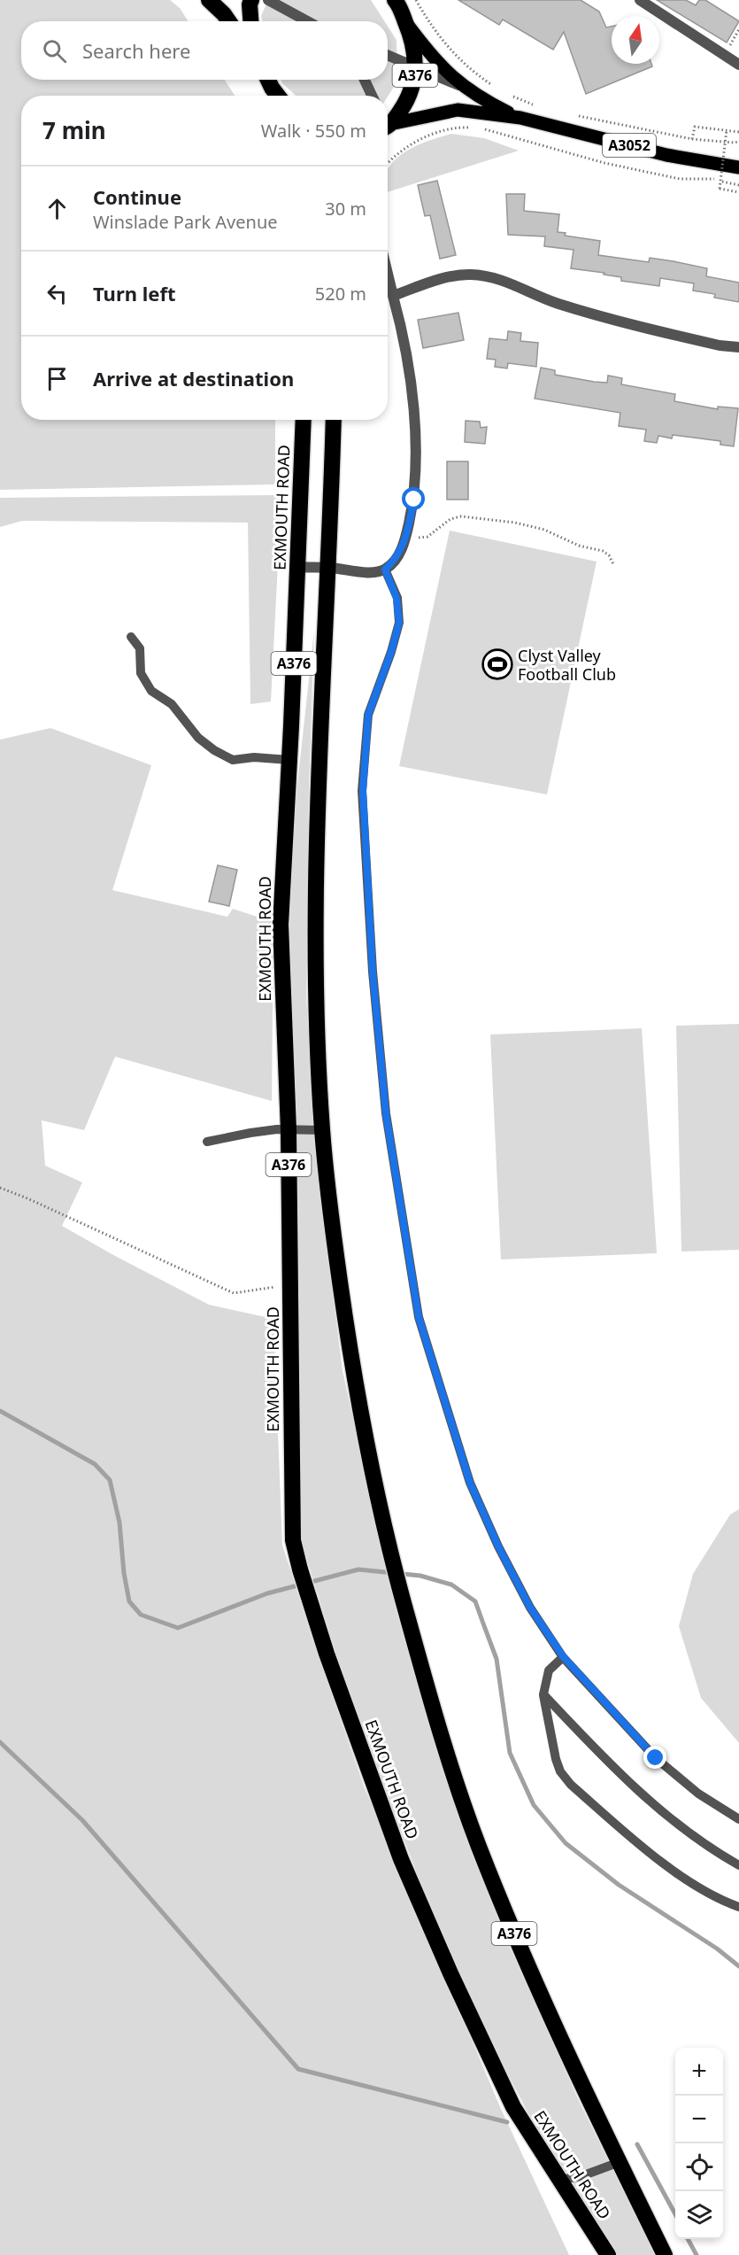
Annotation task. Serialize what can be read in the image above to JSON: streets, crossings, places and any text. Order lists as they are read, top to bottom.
{
  "streets": {
    "highway": ["A376", "EXMOUTH ROAD"],
    "main road": ["A3052"]
  },
  "crossings": [
    ["A376", "A3052"]
  ],
  "places": {
    "sports": ["Clyst Valley Football Club"]
  },
  "north": "top",
  "page": {
    "search": "Search here",
    "heading": ["7 min", "Walk · 550 m"],
    "list": [
      ["Continue", "Winslade Park Avenue", "30 m"],
      ["Turn left", "520 m"],
      "Arrive at destination"
    ],
    "map_buttons": ["+", "−"]
  }
}
